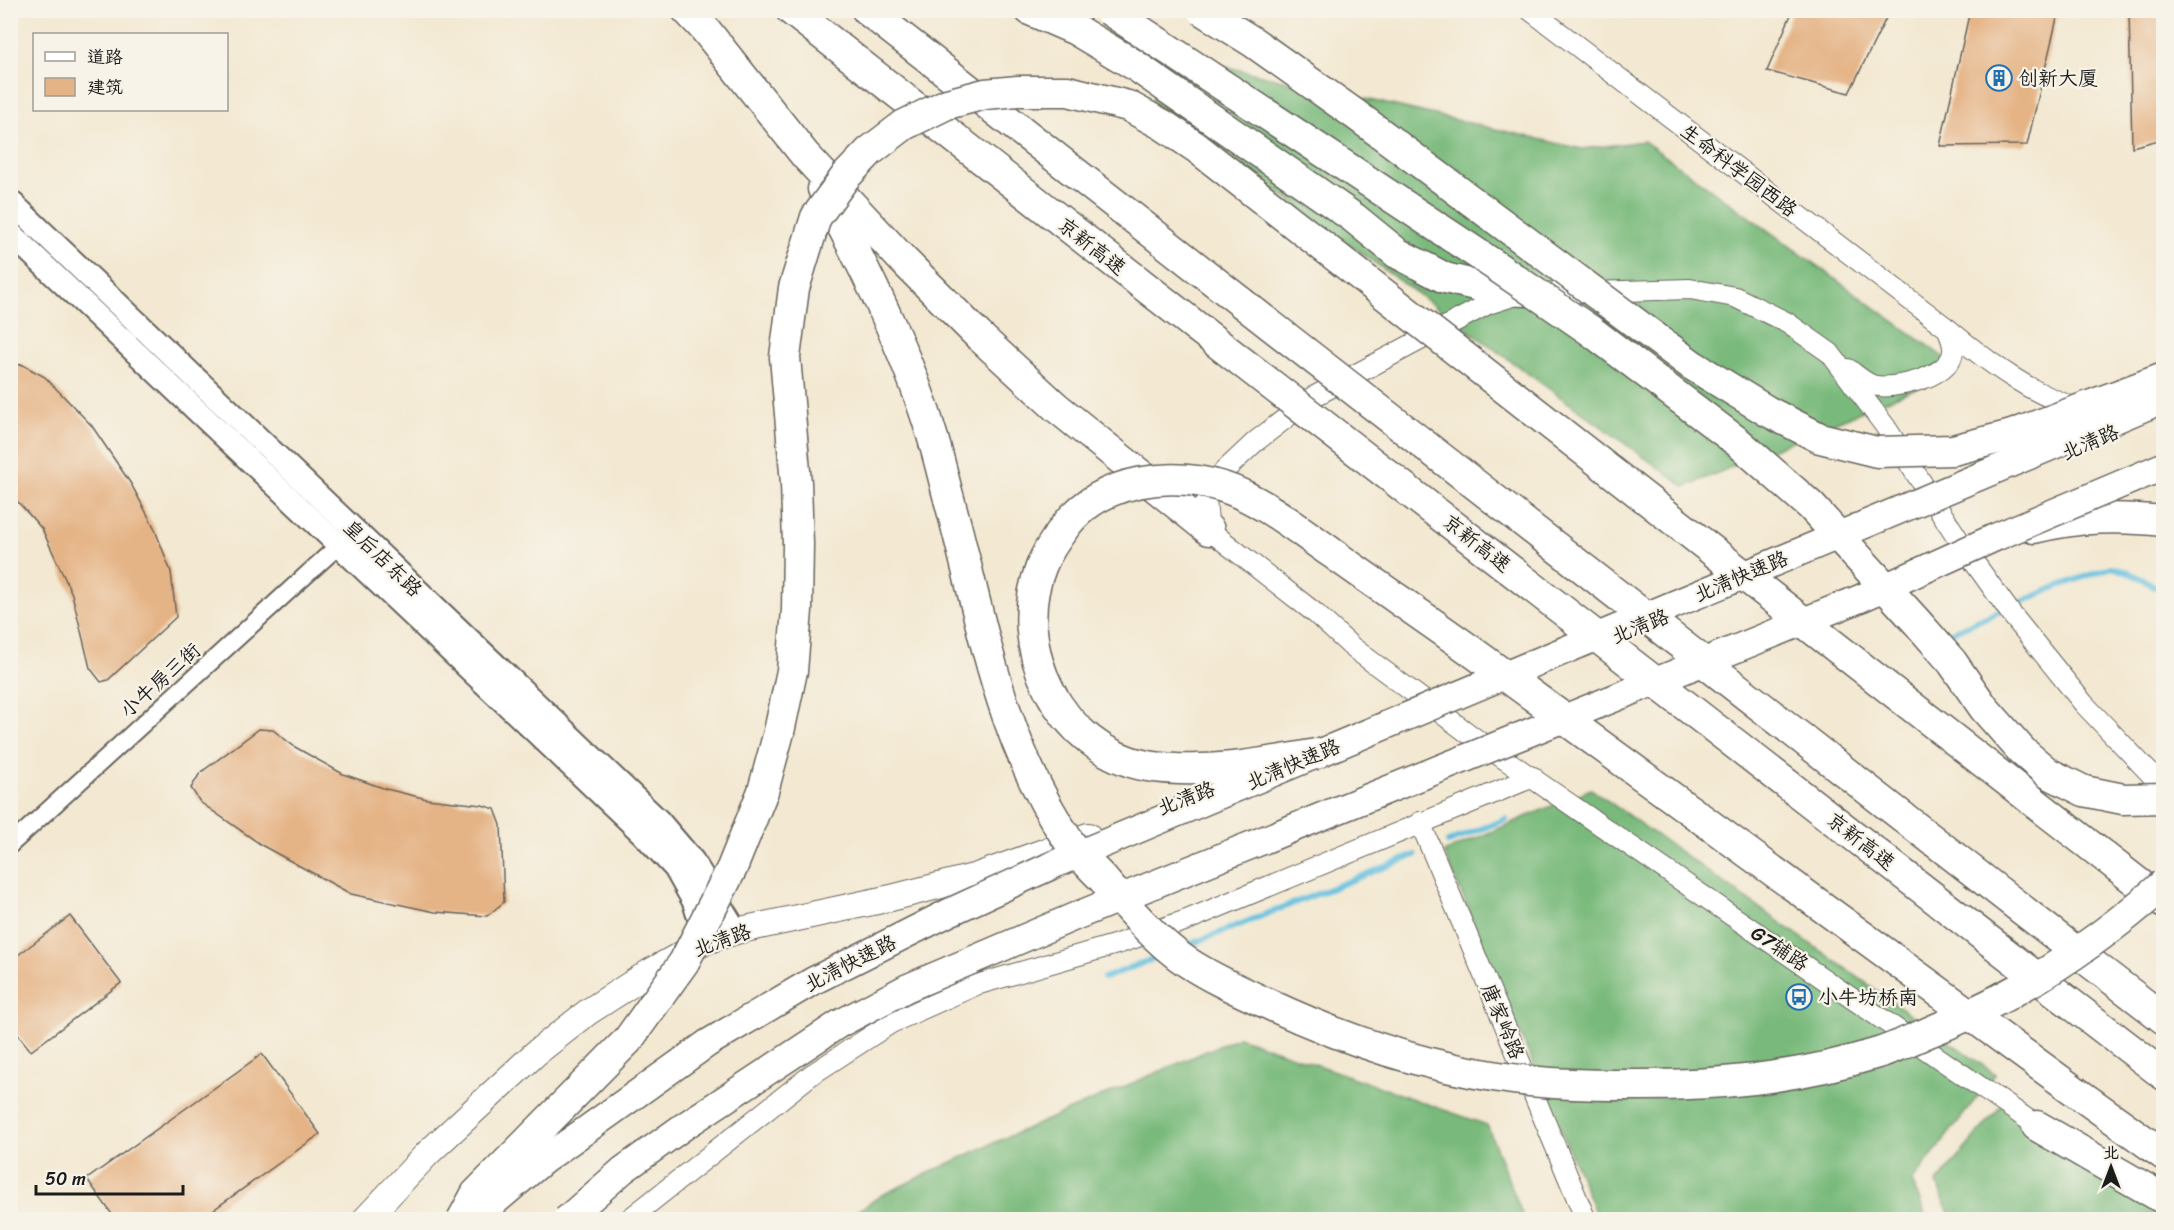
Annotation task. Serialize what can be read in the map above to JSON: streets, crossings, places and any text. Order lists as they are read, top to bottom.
{
  "streets": {
    "highway": ["京新高速", "北清快速路"],
    "main road": ["北清路", "皇后店东路"],
    "street": [
      "生命科学园西路",
      "小牛房三街",
      "G7辅路",
      "唐家岭路"
    ]
  },
  "crossings": [
    ["生命科学园西路", "北清路"],
    ["北清路", "皇后店东路"],
    ["北清路", "G7辅路"],
    ["皇后店东路", "小牛房三街"]
  ],
  "places": {
    "building": ["创新大厦"],
    "bus stop": ["小牛坊桥南"]
  },
  "legend": ["道路", "建筑"],
  "scale_bar": "50 m",
  "north": "top"
}
